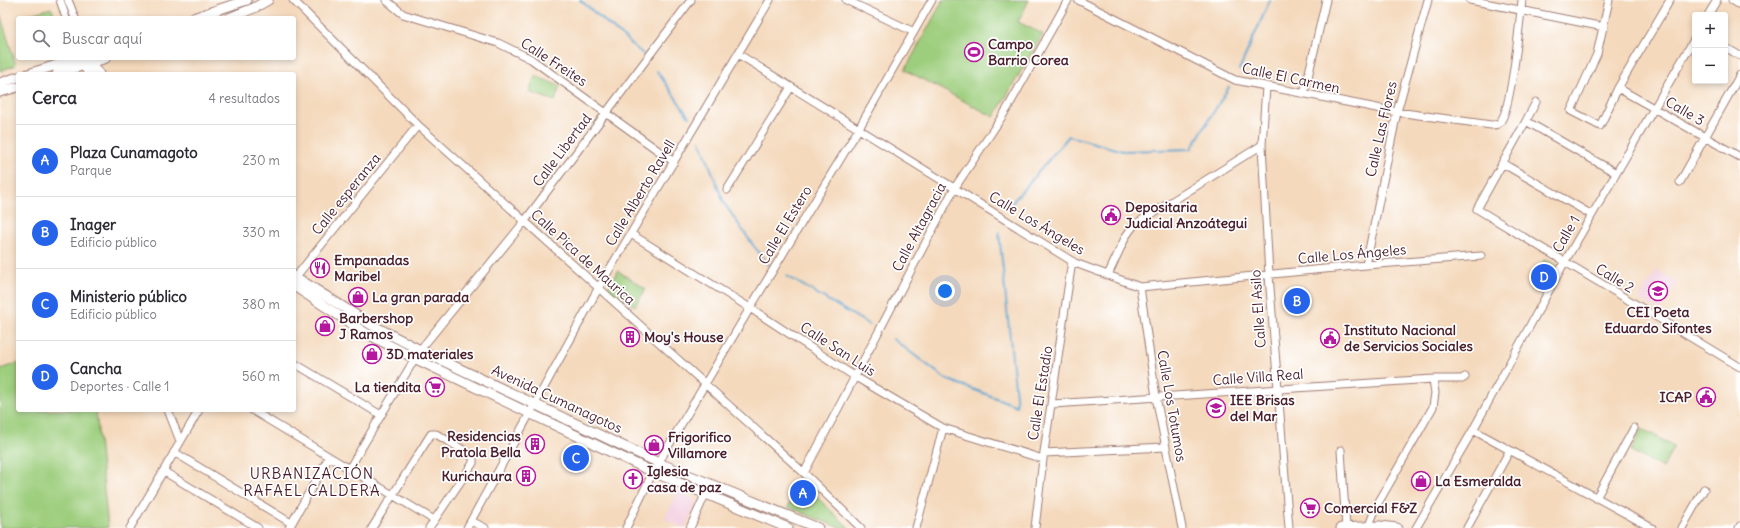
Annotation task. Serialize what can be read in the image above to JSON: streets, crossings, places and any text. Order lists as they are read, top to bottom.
{
  "streets": {
    "street": [
      "Calle Freites",
      "Calle El Carmen",
      "Calle 3",
      "Calle Las Flores",
      "Calle Libertad",
      "Calle Alberto Ravell",
      "Calle esperanza",
      "Calle Los Ángeles",
      "Calle El Estero",
      "Calle Altagracia",
      "Calle 1",
      "Calle Pica de Maurica",
      "Calle 2",
      "Calle El Asilo",
      "Calle San Luis",
      "Calle Villa Real",
      "Calle El Estadio",
      "Avenida Cumanagotos",
      "Calle Los Totumos"
    ]
  },
  "crossings": [
    ["Calle Freites", "Calle Libertad"],
    ["Calle Freites", "Calle Alberto Ravell"],
    ["Calle El Carmen", "Calle Las Flores"],
    ["Calle El Carmen", "Calle El Asilo"],
    ["Calle 3", "Calle 1"],
    ["Calle Las Flores", "Calle Los Ángeles"],
    ["Calle Libertad", "Calle Pica de Maurica"],
    ["Calle Libertad", "Avenida Cumanagotos"],
    ["Calle Alberto Ravell", "Calle Los Ángeles"],
    ["Calle Alberto Ravell", "Calle Pica de Maurica"],
    ["Calle Alberto Ravell", "Calle San Luis"],
    ["Calle Alberto Ravell", "Avenida Cumanagotos"],
    ["Calle esperanza", "Calle Pica de Maurica"],
    ["Calle Los Ángeles", "Calle El Estero"],
    ["Calle Los Ángeles", "Calle Altagracia"],
    ["Calle Los Ángeles", "Calle El Asilo"],
    ["Calle Los Ángeles", "Calle El Estadio"],
    ["Calle Los Ángeles", "Calle Los Totumos"],
    ["Calle El Estero", "Calle Pica de Maurica"],
    ["Calle El Estero", "Calle San Luis"],
    ["Calle El Estero", "Avenida Cumanagotos"],
    ["Calle Altagracia", "Calle Pica de Maurica"],
    ["Calle Altagracia", "Calle San Luis"],
    ["Calle 1", "Calle 2"],
    ["Calle El Asilo", "Calle Villa Real"],
    ["Calle San Luis", "Calle El Estadio"],
    ["Calle San Luis", "Calle Los Totumos"],
    ["Calle Villa Real", "Calle El Estadio"],
    ["Calle Villa Real", "Calle Los Totumos"]
  ],
  "districts": ["URBANIZACIÓN RAFAEL CALDERA"],
  "places": {
    "sports": ["Campo Barrio Corea"],
    "public building": ["Depositaria Judicial Anzoátegui", "Instituto Nacional de Servicios Sociales", "ICAP"],
    "restaurant": ["Empanadas Maribel"],
    "school or university": ["CEI Poeta Eduardo Sifontes", "IEE Brisas del Mar"],
    "shop": [
      "La gran parada",
      "Barbershop J Ramos",
      "3D materiales",
      "Frigorifico Villamore",
      "La Esmeralda"
    ],
    "building": ["Moy's House", "Residencias Pratola Bella", "Kurichaura"],
    "supermarket": ["La tiendita", "Comercial F&Z"],
    "church": ["Iglesia casa de paz"]
  },
  "page": {
    "map_buttons": ["+", "−"],
    "search": "Buscar aquí",
    "heading": ["Cerca", "4 resultados"],
    "list": [
      {
        "mark": "A",
        "name": "Plaza Cunamagoto",
        "note": "Parque",
        "value": "230 m"
      },
      {
        "mark": "B",
        "name": "Inager",
        "note": "Edificio público",
        "value": "330 m"
      },
      {
        "mark": "C",
        "name": "Ministerio público",
        "note": "Edificio público",
        "value": "380 m"
      },
      {
        "mark": "D",
        "name": "Cancha",
        "note": "Deportes · Calle 1",
        "value": "560 m"
      }
    ],
    "pins": [
      "D",
      "B",
      "C",
      "A"
    ]
  }
}
